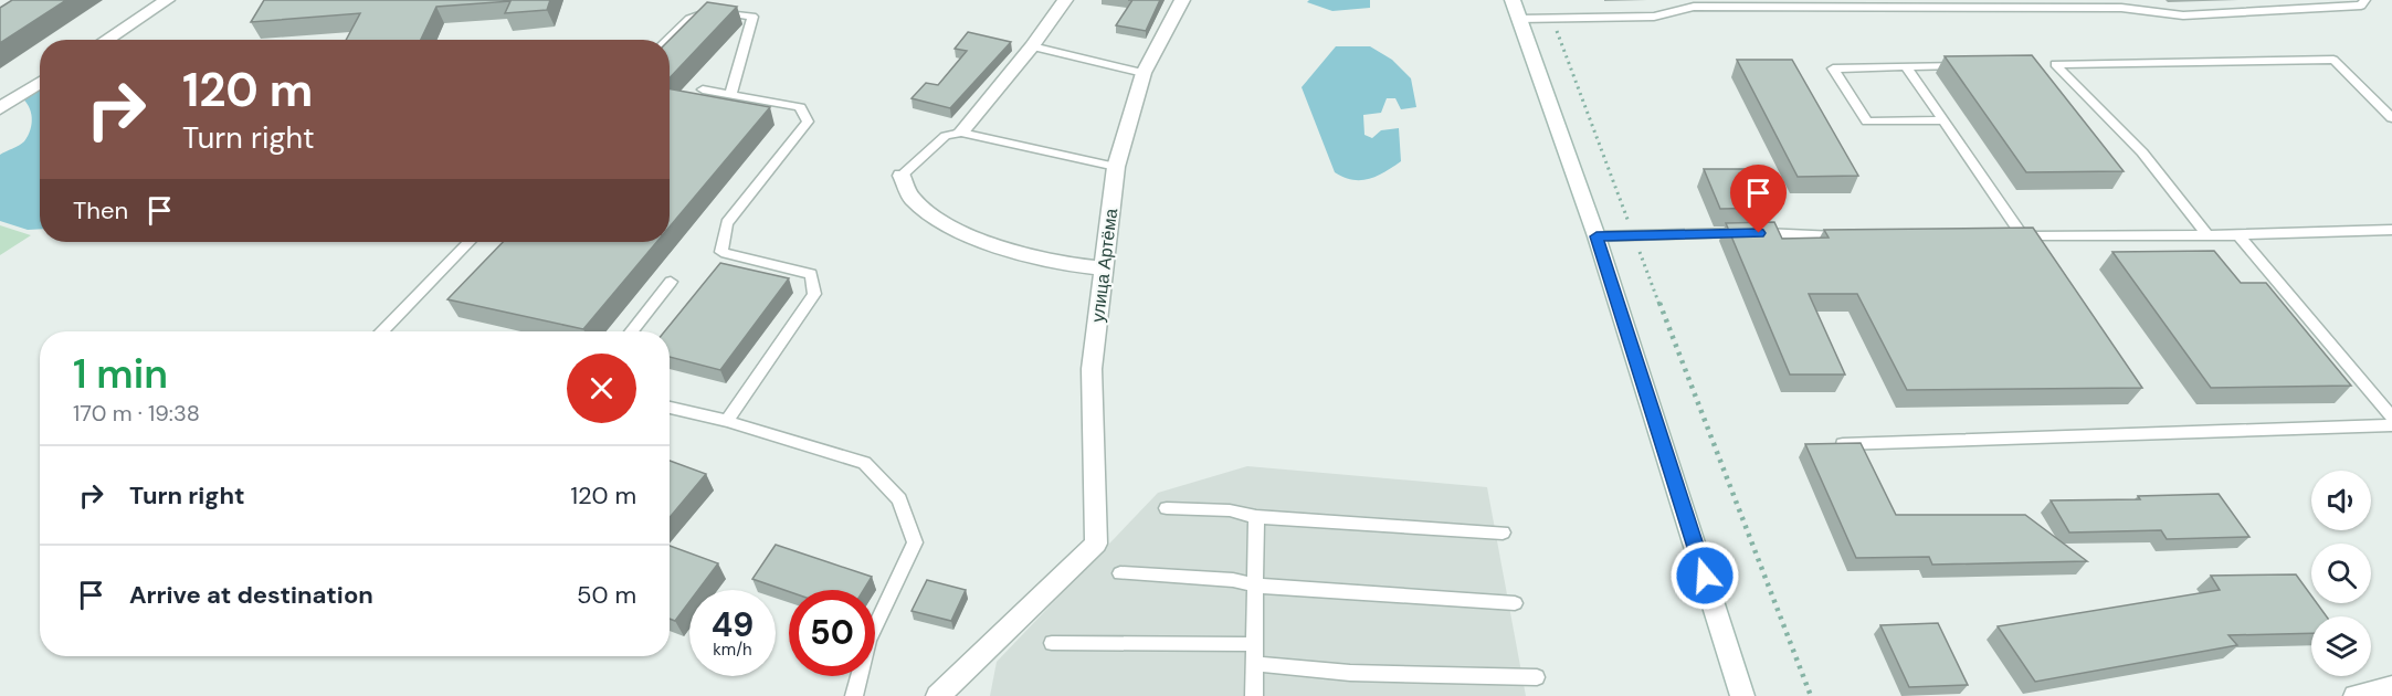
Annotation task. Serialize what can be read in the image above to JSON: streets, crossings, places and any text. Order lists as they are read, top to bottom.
{
  "streets": {
    "street": ["улица Артёма"]
  },
  "page": {
    "turn": ["120 m", "Turn right"],
    "then": "Then",
    "heading": ["1 min", "170 m · 19:38"],
    "list": [
      {
        "name": "Turn right",
        "value": "120 m"
      },
      {
        "name": "Arrive at destination",
        "value": "50 m"
      }
    ],
    "speed": "49 km/h",
    "limit": "50"
  }
}
